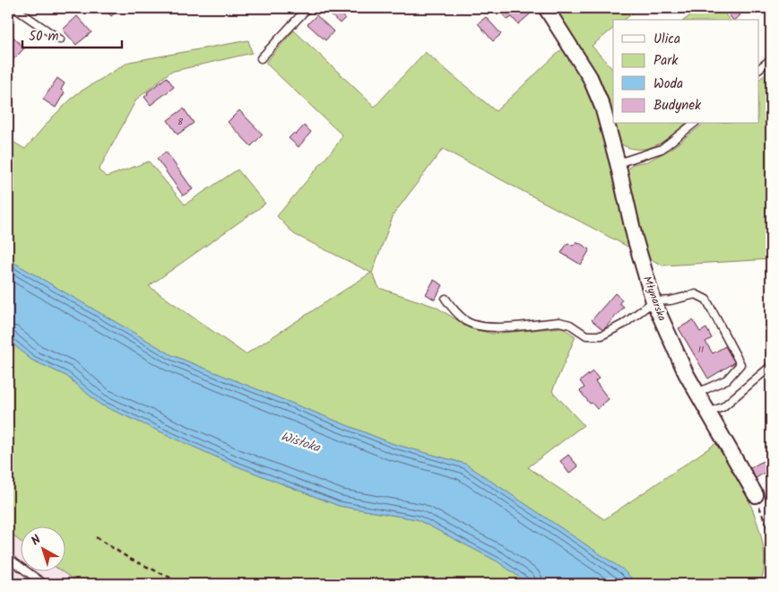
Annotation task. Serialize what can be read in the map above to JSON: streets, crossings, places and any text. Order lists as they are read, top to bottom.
{
  "streets": {
    "street": ["Młynarska"]
  },
  "water": ["Wisłoka"],
  "house_numbers": ["8", "11"],
  "legend": [
    "Ulica",
    "Park",
    "Woda",
    "Budynek"
  ],
  "scale_bar": "50 m",
  "north": "top left"
}
